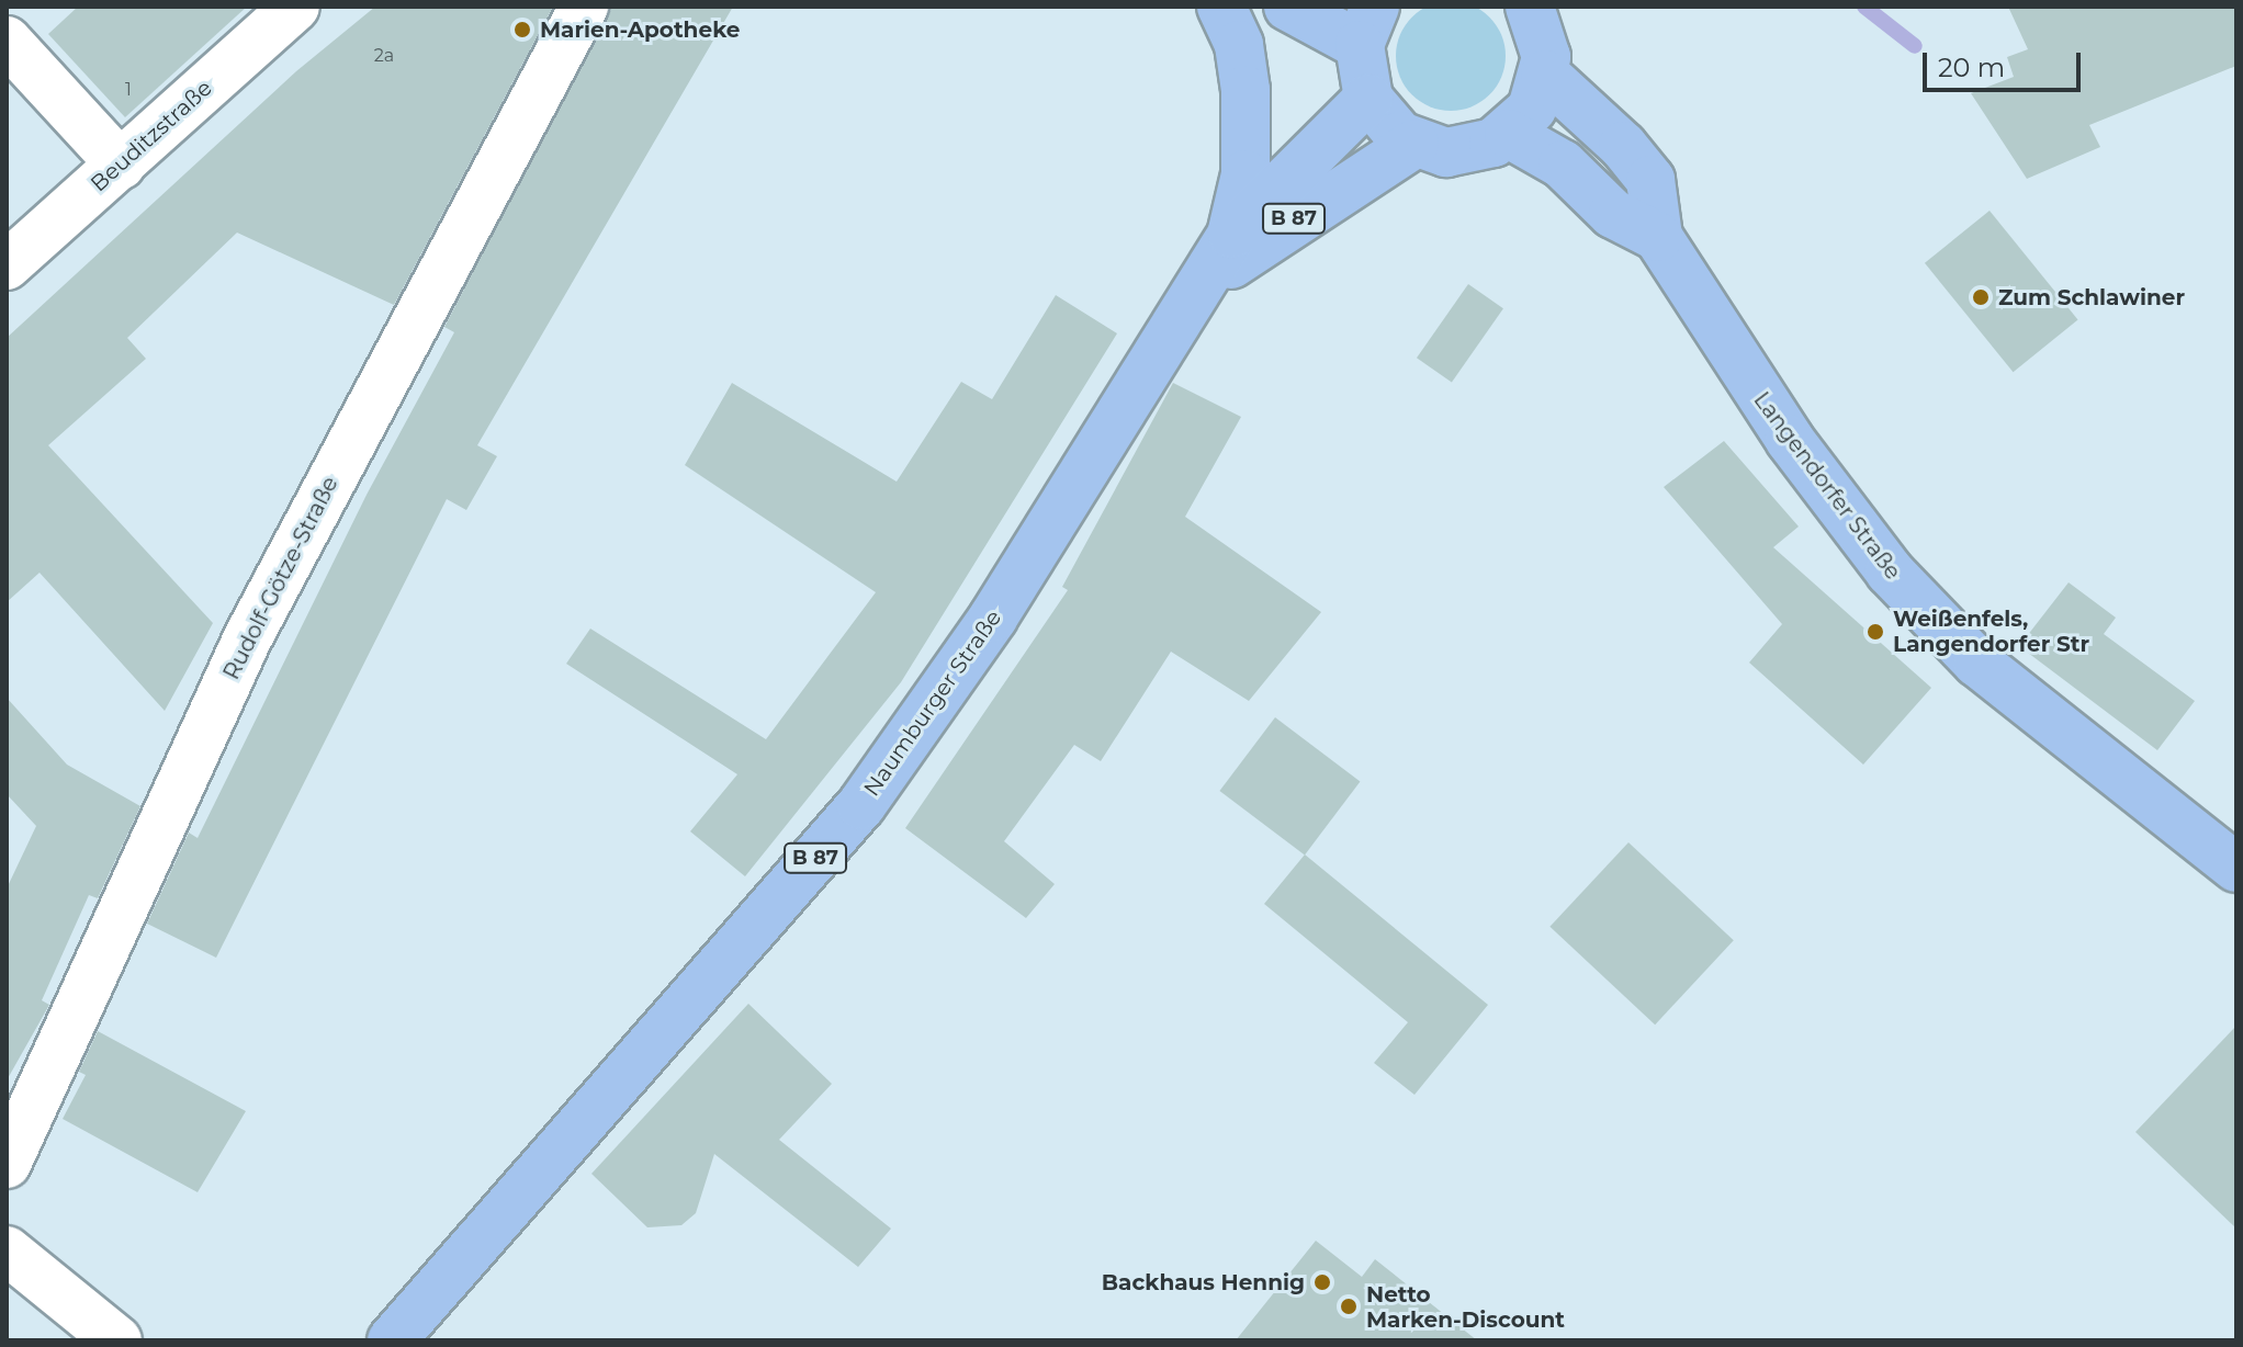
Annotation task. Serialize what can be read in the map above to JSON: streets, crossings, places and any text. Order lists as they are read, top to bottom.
{
  "streets": {
    "main road": ["B 87", "Langendorfer Straße", "Naumburger Straße"],
    "street": ["Beuditzstraße", "Rudolf-Götze-Straße"]
  },
  "crossings": [
    ["B 87", "Naumburger Straße"]
  ],
  "places": [
    "Marien-Apotheke",
    "Zum Schlawiner",
    "Weißenfels, Langendorfer Str",
    "Backhaus Hennig",
    "Netto Marken-Discount"
  ],
  "house_numbers": ["2a", "1"],
  "scale_bar": "20 m"
}
